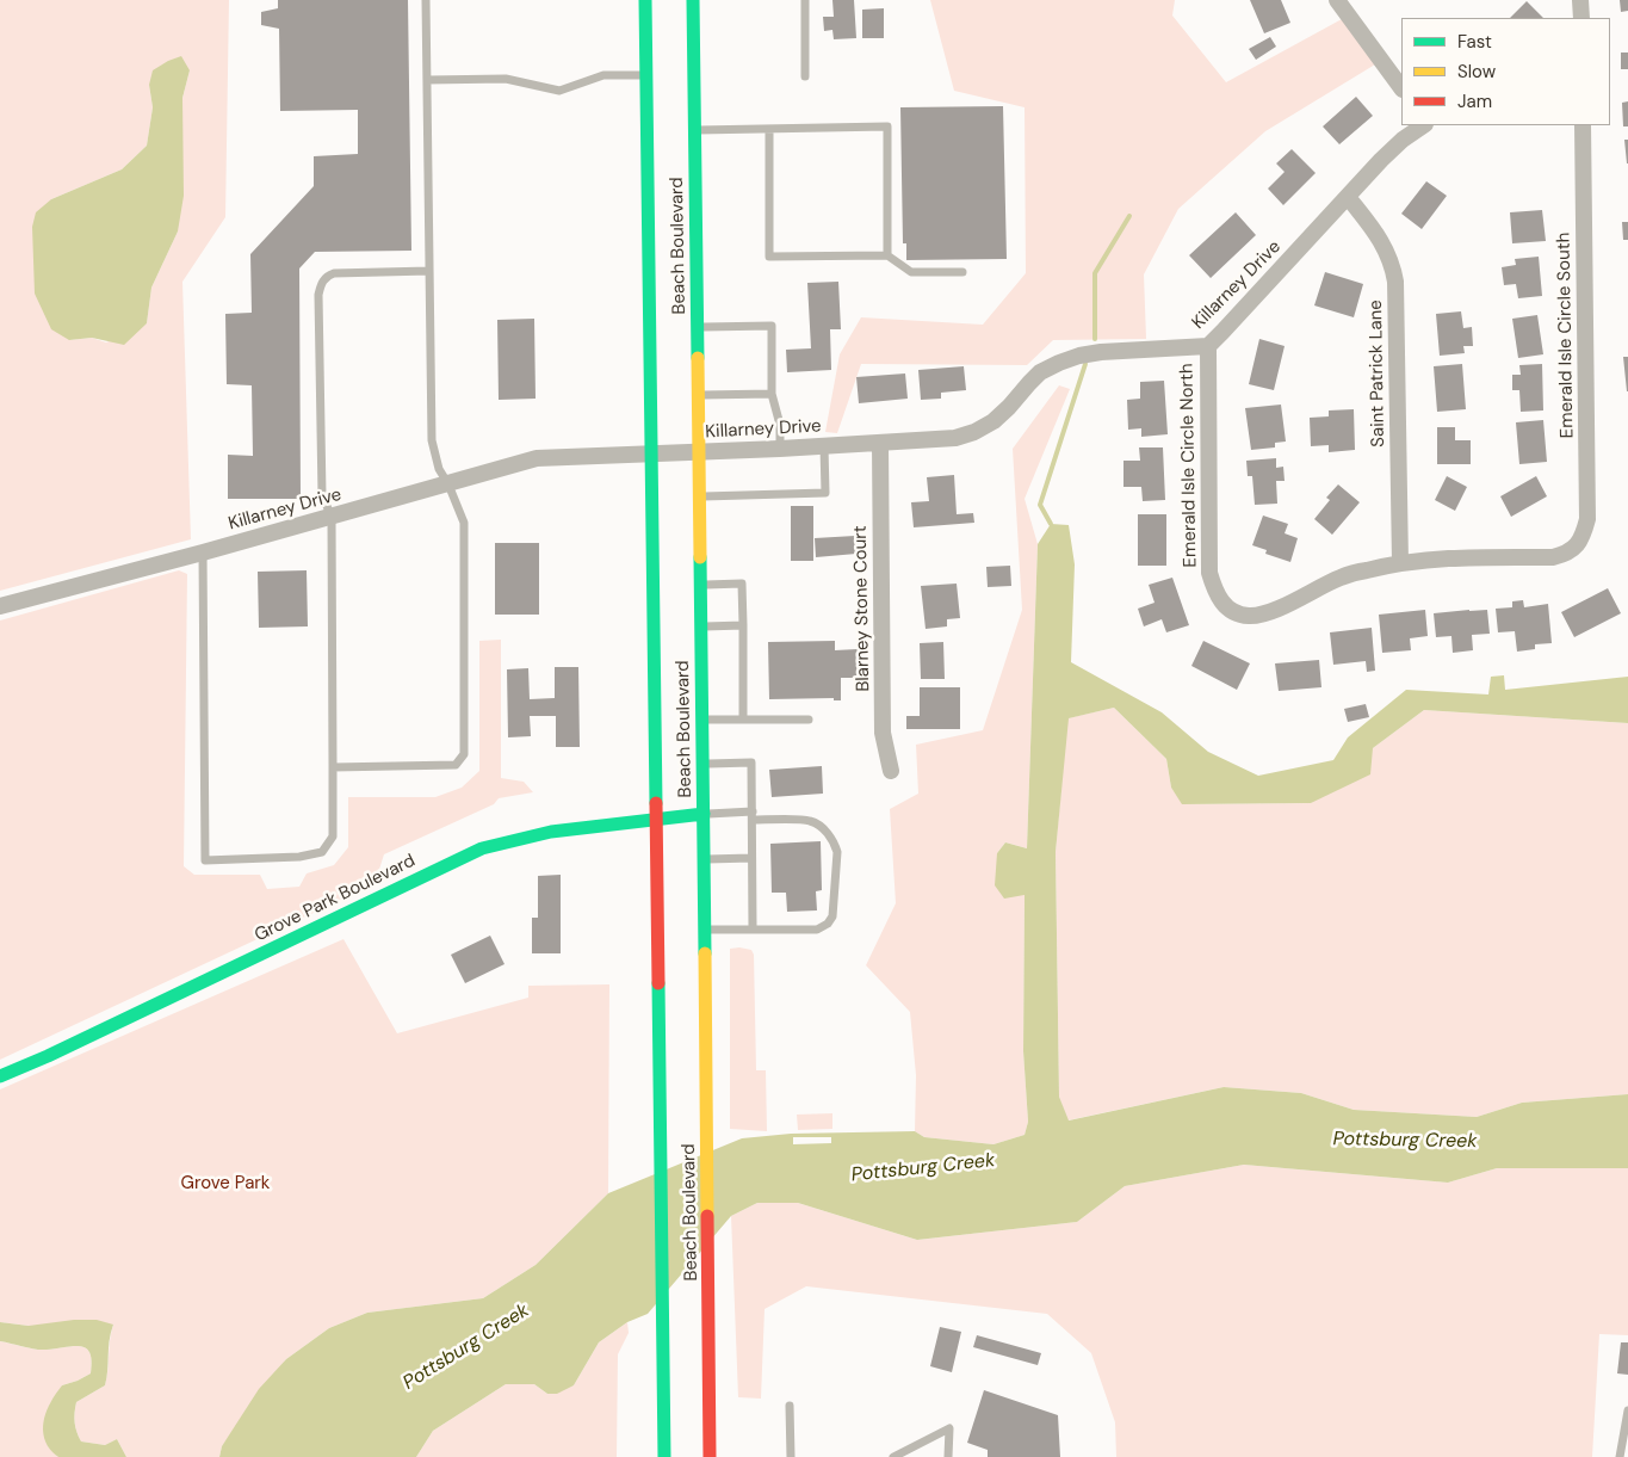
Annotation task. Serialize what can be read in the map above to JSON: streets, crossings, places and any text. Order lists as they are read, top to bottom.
{
  "streets": {
    "main road": ["Beach Boulevard", "Grove Park Boulevard"],
    "street": [
      "Killarney Drive",
      "Emerald Isle Circle South",
      "Saint Patrick Lane",
      "Emerald Isle Circle North",
      "Blarney Stone Court"
    ]
  },
  "crossings": [
    ["Beach Boulevard", "Killarney Drive"],
    ["Beach Boulevard", "Grove Park Boulevard"],
    ["Killarney Drive", "Saint Patrick Lane"],
    ["Killarney Drive", "Emerald Isle Circle North"],
    ["Killarney Drive", "Blarney Stone Court"],
    ["Emerald Isle Circle South", "Saint Patrick Lane"],
    ["Emerald Isle Circle South", "Emerald Isle Circle North"],
    ["Saint Patrick Lane", "Emerald Isle Circle North"]
  ],
  "water": ["Pottsburg Creek"],
  "parks": ["Grove Park"],
  "legend": ["Fast", "Slow", "Jam"]
}
